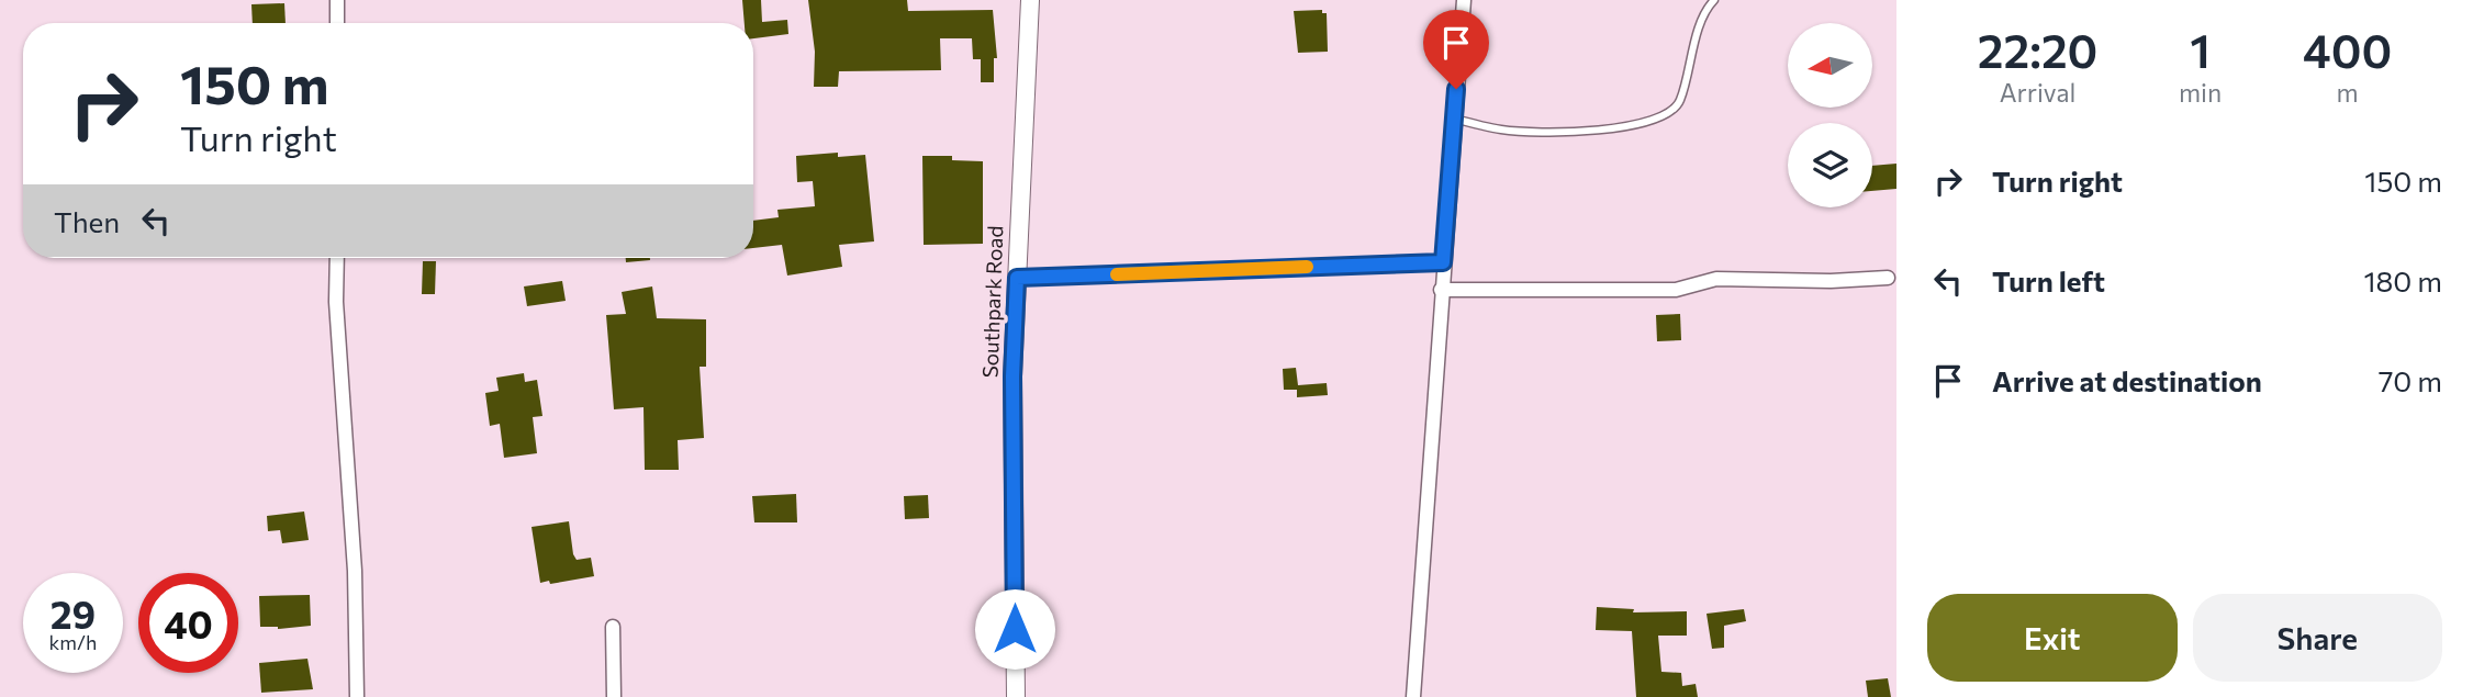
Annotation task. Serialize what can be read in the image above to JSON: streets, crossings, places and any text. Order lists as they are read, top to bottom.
{
  "streets": {
    "street": ["Southpark Road"]
  },
  "north": "left",
  "page": {
    "eta": [
      "22:20",
      "Arrival",
      "1",
      "min",
      "400",
      "m"
    ],
    "turn": ["150 m", "Turn right"],
    "list": [
      {
        "name": "Turn right",
        "value": "150 m"
      },
      {
        "name": "Turn left",
        "value": "180 m"
      },
      {
        "name": "Arrive at destination",
        "value": "70 m"
      }
    ],
    "then": "Then",
    "speed": "29 km/h",
    "limit": "40",
    "buttons": ["Exit", "Share"]
  }
}
